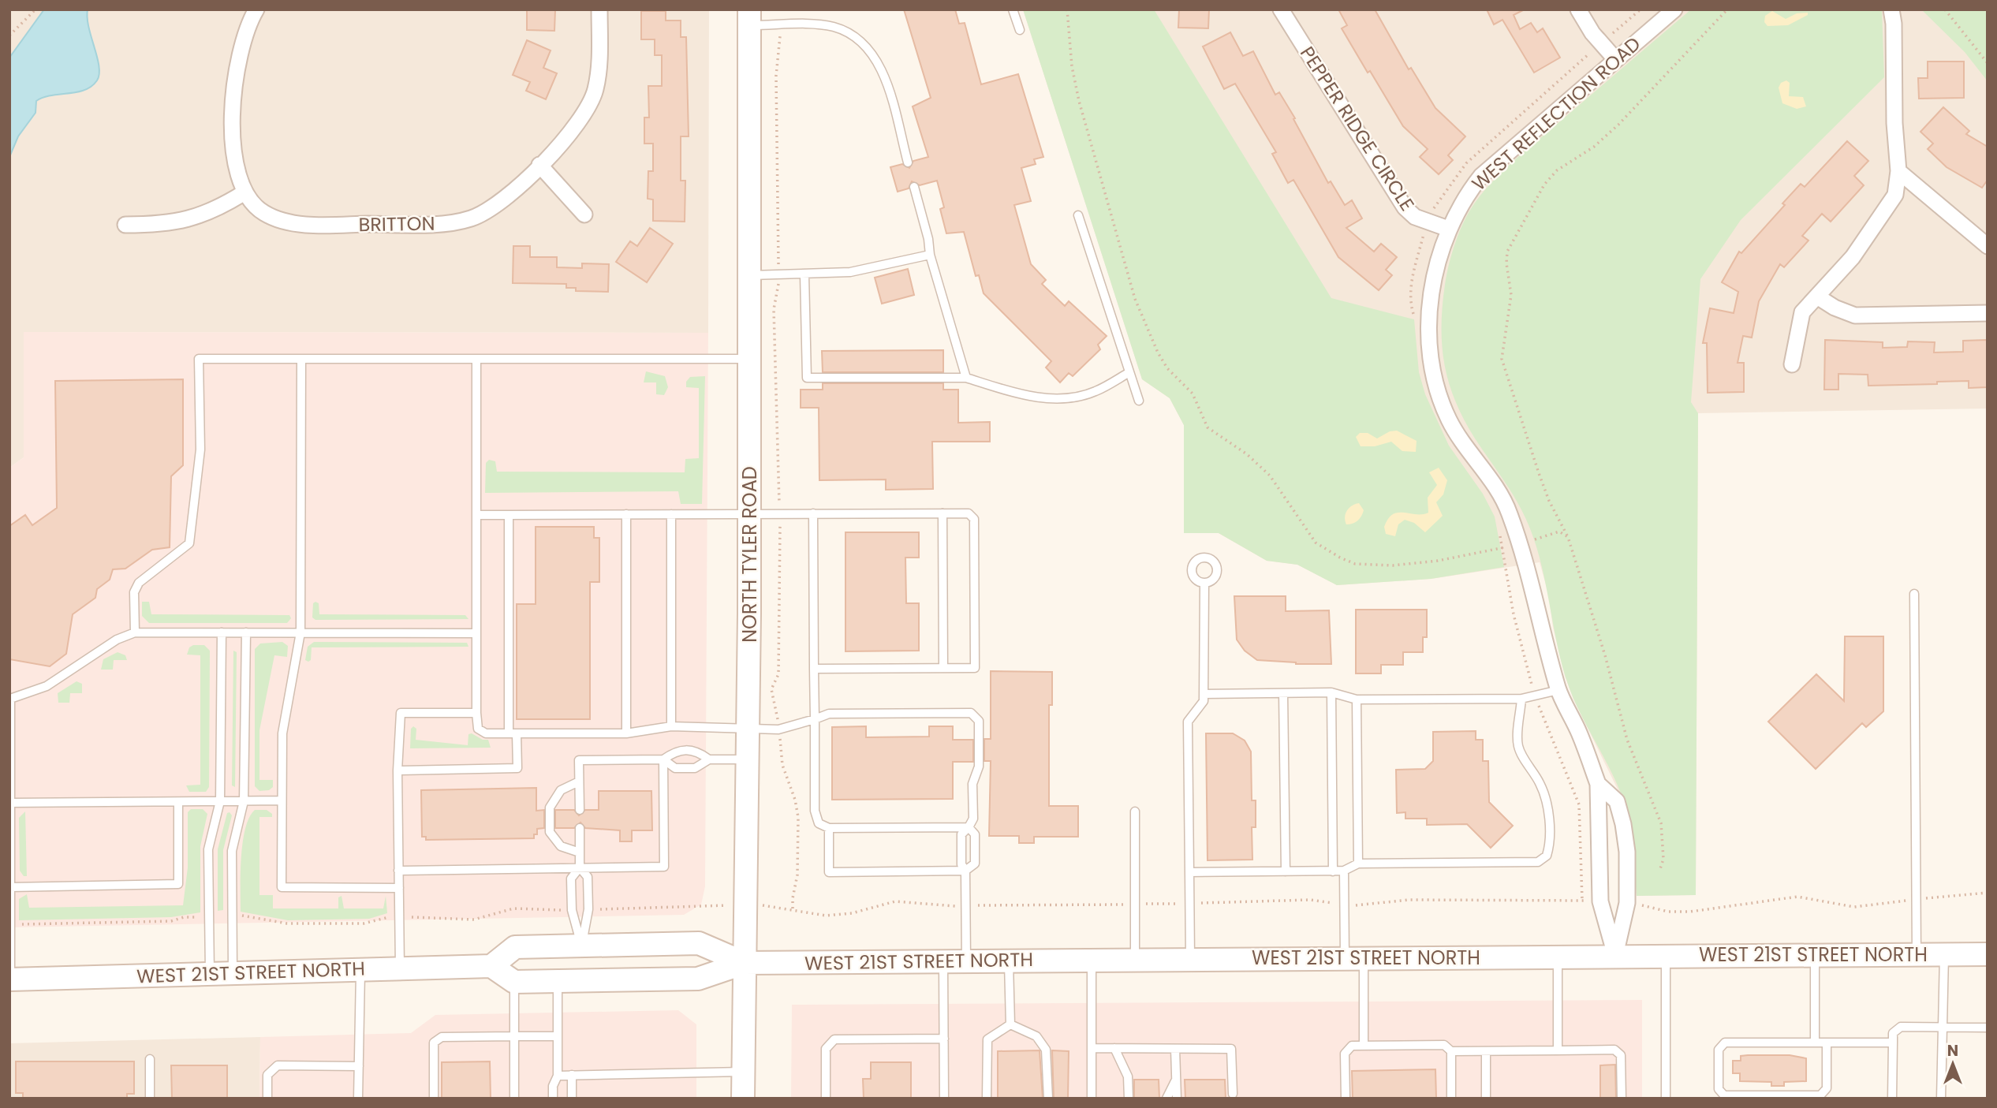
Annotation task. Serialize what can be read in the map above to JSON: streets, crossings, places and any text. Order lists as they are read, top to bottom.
{
  "streets": {
    "main road": ["NORTH TYLER ROAD", "WEST 21ST STREET NORTH"],
    "street": ["WEST REFLECTION ROAD", "PEPPER RIDGE CIRCLE", "BRITTON"]
  },
  "crossings": [
    ["WEST REFLECTION ROAD", "PEPPER RIDGE CIRCLE"],
    ["WEST REFLECTION ROAD", "WEST 21ST STREET NORTH"],
    ["NORTH TYLER ROAD", "WEST 21ST STREET NORTH"]
  ],
  "north": "top"
}
